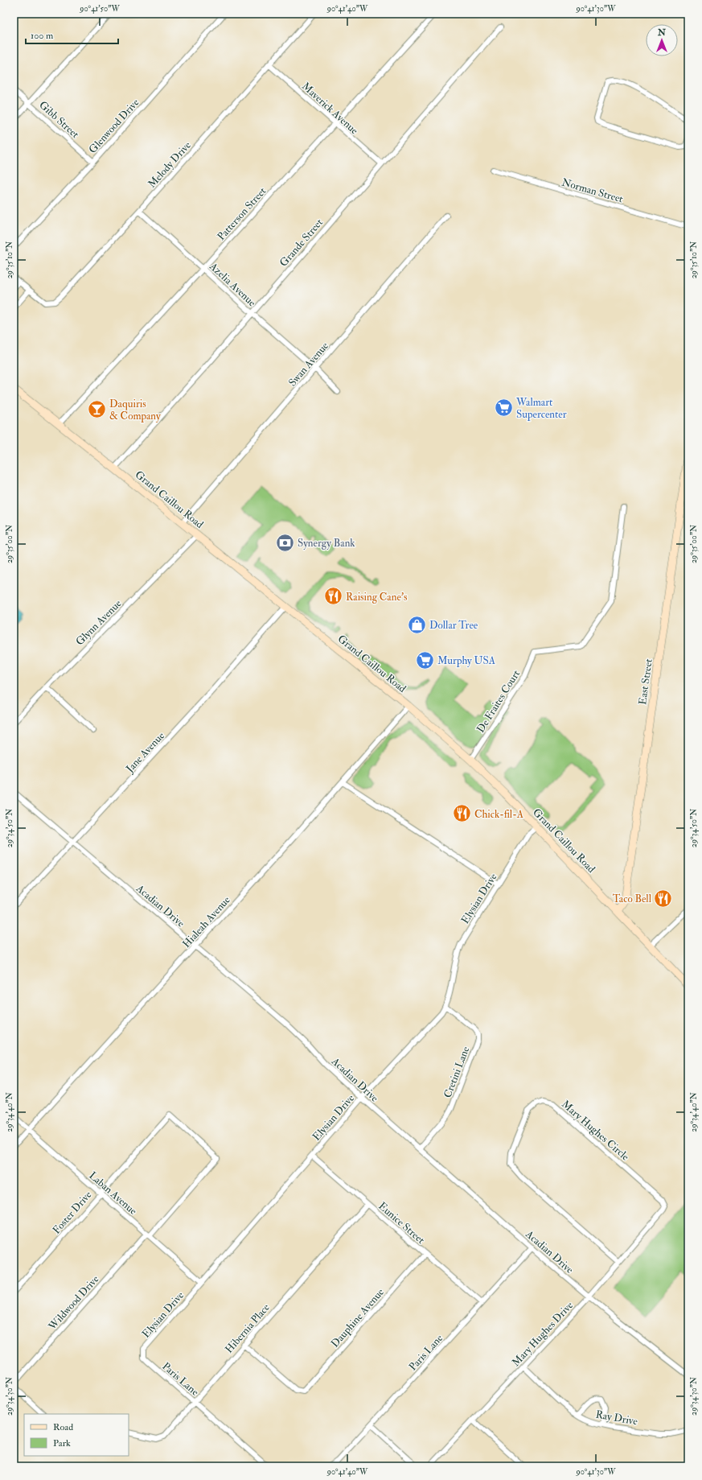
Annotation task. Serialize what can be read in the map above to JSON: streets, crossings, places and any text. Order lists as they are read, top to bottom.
{
  "streets": {
    "main road": ["Grand Caillou Road", "East Street"],
    "street": [
      "Maverick Avenue",
      "Gibb Street",
      "Glenwood Drive",
      "Melody Drive",
      "Norman Street",
      "Patterson Street",
      "Grande Street",
      "Azelia Avenue",
      "Swan Avenue",
      "Glynn Avenue",
      "De Fraites Court",
      "Jane Avenue",
      "Elysian Drive",
      "Acadian Drive",
      "Hialeah Avenue",
      "Cretini Lane",
      "Mary Hughes Circle",
      "Laban Avenue",
      "Foster Drive",
      "Eunice Street",
      "Wildwood Drive",
      "Dauphine Avenue",
      "Hibernia Place",
      "Mary Hughes Drive",
      "Paris Lane",
      "Ray Drive"
    ]
  },
  "crossings": [
    ["Maverick Avenue", "Melody Drive"],
    ["Maverick Avenue", "Patterson Street"],
    ["Maverick Avenue", "Grande Street"],
    ["Gibb Street", "Glenwood Drive"],
    ["Melody Drive", "Azelia Avenue"],
    ["Patterson Street", "Azelia Avenue"],
    ["Patterson Street", "Grand Caillou Road"],
    ["Grande Street", "Azelia Avenue"],
    ["Grande Street", "Grand Caillou Road"],
    ["Azelia Avenue", "Swan Avenue"],
    ["Swan Avenue", "Grand Caillou Road"],
    ["Grand Caillou Road", "Glynn Avenue"],
    ["Grand Caillou Road", "East Street"],
    ["Grand Caillou Road", "De Fraites Court"],
    ["Grand Caillou Road", "Jane Avenue"],
    ["Grand Caillou Road", "Elysian Drive"],
    ["Grand Caillou Road", "Hialeah Avenue"],
    ["Jane Avenue", "Acadian Drive"],
    ["Elysian Drive", "Acadian Drive"],
    ["Elysian Drive", "Cretini Lane"],
    ["Elysian Drive", "Laban Avenue"],
    ["Elysian Drive", "Eunice Street"],
    ["Elysian Drive", "Paris Lane"],
    ["Acadian Drive", "Hialeah Avenue"],
    ["Acadian Drive", "Cretini Lane"],
    ["Acadian Drive", "Mary Hughes Drive"],
    ["Acadian Drive", "Paris Lane"],
    ["Hialeah Avenue", "Laban Avenue"],
    ["Mary Hughes Circle", "Mary Hughes Drive"],
    ["Laban Avenue", "Foster Drive"],
    ["Laban Avenue", "Wildwood Drive"],
    ["Foster Drive", "Wildwood Drive"],
    ["Eunice Street", "Dauphine Avenue"],
    ["Eunice Street", "Hibernia Place"],
    ["Eunice Street", "Paris Lane"],
    ["Dauphine Avenue", "Hibernia Place"],
    ["Hibernia Place", "Paris Lane"],
    ["Mary Hughes Drive", "Ray Drive"]
  ],
  "places": {
    "supermarket": ["Walmart Supercenter", "Murphy USA"],
    "bar": ["Daquiris & Company"],
    "bank": ["Synergy Bank"],
    "restaurant": ["Raising Cane's", "Chick-fil-A", "Taco Bell"],
    "shop": ["Dollar Tree"]
  },
  "legend": ["Road", "Park"],
  "scale_bar": "100 m",
  "north": "top",
  "coordinates": [
    "90°41'50\"W",
    "90°41'40\"W",
    "90°41'30\"W",
    "29°35'10\"N",
    "29°35'00\"N",
    "29°34'50\"N",
    "29°34'40\"N",
    "29°34'30\"N"
  ]
}
